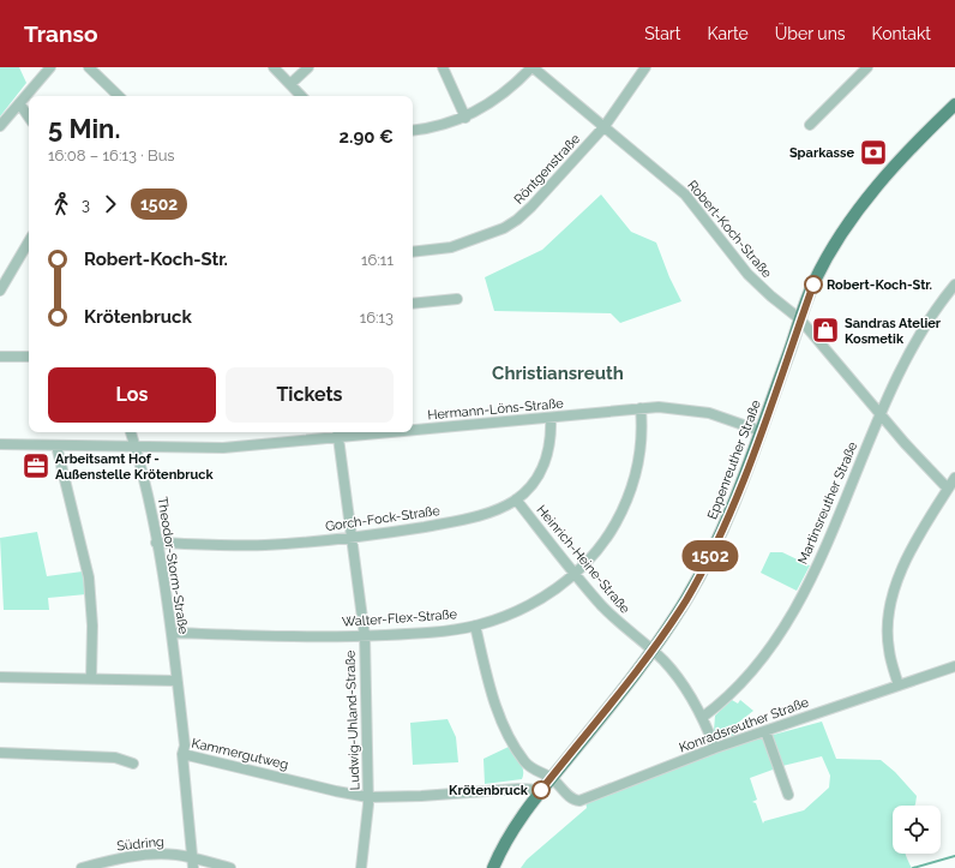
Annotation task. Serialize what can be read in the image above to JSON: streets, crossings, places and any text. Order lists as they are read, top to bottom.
{
  "streets": {
    "main road": ["Eppenreuther Straße"],
    "street": [
      "Röntgenstraße",
      "Robert-Koch-Straße",
      "Hermann-Löns-Straße",
      "Martinsreuther Straße",
      "Gorch-Fock-Straße",
      "Heinrich-Heine-Straße",
      "Theodor-Storm-Straße",
      "Walter-Flex-Straße",
      "Ludwig-Uhland-Straße",
      "Konradsreuther Straße",
      "Kammergutweg",
      "Südring"
    ]
  },
  "crossings": [
    ["Röntgenstraße", "Robert-Koch-Straße"],
    ["Robert-Koch-Straße", "Eppenreuther Straße"],
    ["Robert-Koch-Straße", "Martinsreuther Straße"],
    ["Hermann-Löns-Straße", "Eppenreuther Straße"],
    ["Hermann-Löns-Straße", "Gorch-Fock-Straße"],
    ["Hermann-Löns-Straße", "Theodor-Storm-Straße"],
    ["Hermann-Löns-Straße", "Walter-Flex-Straße"],
    ["Hermann-Löns-Straße", "Ludwig-Uhland-Straße"],
    ["Eppenreuther Straße", "Heinrich-Heine-Straße"],
    ["Eppenreuther Straße", "Konradsreuther Straße"],
    ["Eppenreuther Straße", "Kammergutweg"],
    ["Martinsreuther Straße", "Heinrich-Heine-Straße"],
    ["Gorch-Fock-Straße", "Heinrich-Heine-Straße"],
    ["Gorch-Fock-Straße", "Theodor-Storm-Straße"],
    ["Gorch-Fock-Straße", "Ludwig-Uhland-Straße"],
    ["Heinrich-Heine-Straße", "Walter-Flex-Straße"],
    ["Heinrich-Heine-Straße", "Konradsreuther Straße"],
    ["Theodor-Storm-Straße", "Walter-Flex-Straße"],
    ["Theodor-Storm-Straße", "Kammergutweg"],
    ["Walter-Flex-Straße", "Ludwig-Uhland-Straße"],
    ["Ludwig-Uhland-Straße", "Kammergutweg"]
  ],
  "districts": ["Christiansreuth"],
  "places": {
    "bank": ["Sparkasse"],
    "other": ["Robert-Koch-Str.", "Krötenbruck"],
    "shop": ["Sandras Atelier Kosmetik"],
    "office": ["Arbeitsamt Hof - Außenstelle Krötenbruck"]
  },
  "lines": ["bus line 1502"],
  "page": {
    "header": "Transo",
    "nav": [
      "Start",
      "Karte",
      "Über uns",
      "Kontakt"
    ],
    "on_map": "1502",
    "heading": ["5 Min.", "16:08 – 16:13 · Bus", "2.90 €"],
    "legs": ["3", "1502"],
    "list": [
      {
        "name": "Robert-Koch-Str.",
        "value": "16:11"
      },
      {
        "name": "Krötenbruck",
        "value": "16:13"
      }
    ],
    "buttons": ["Los", "Tickets"]
  }
}
